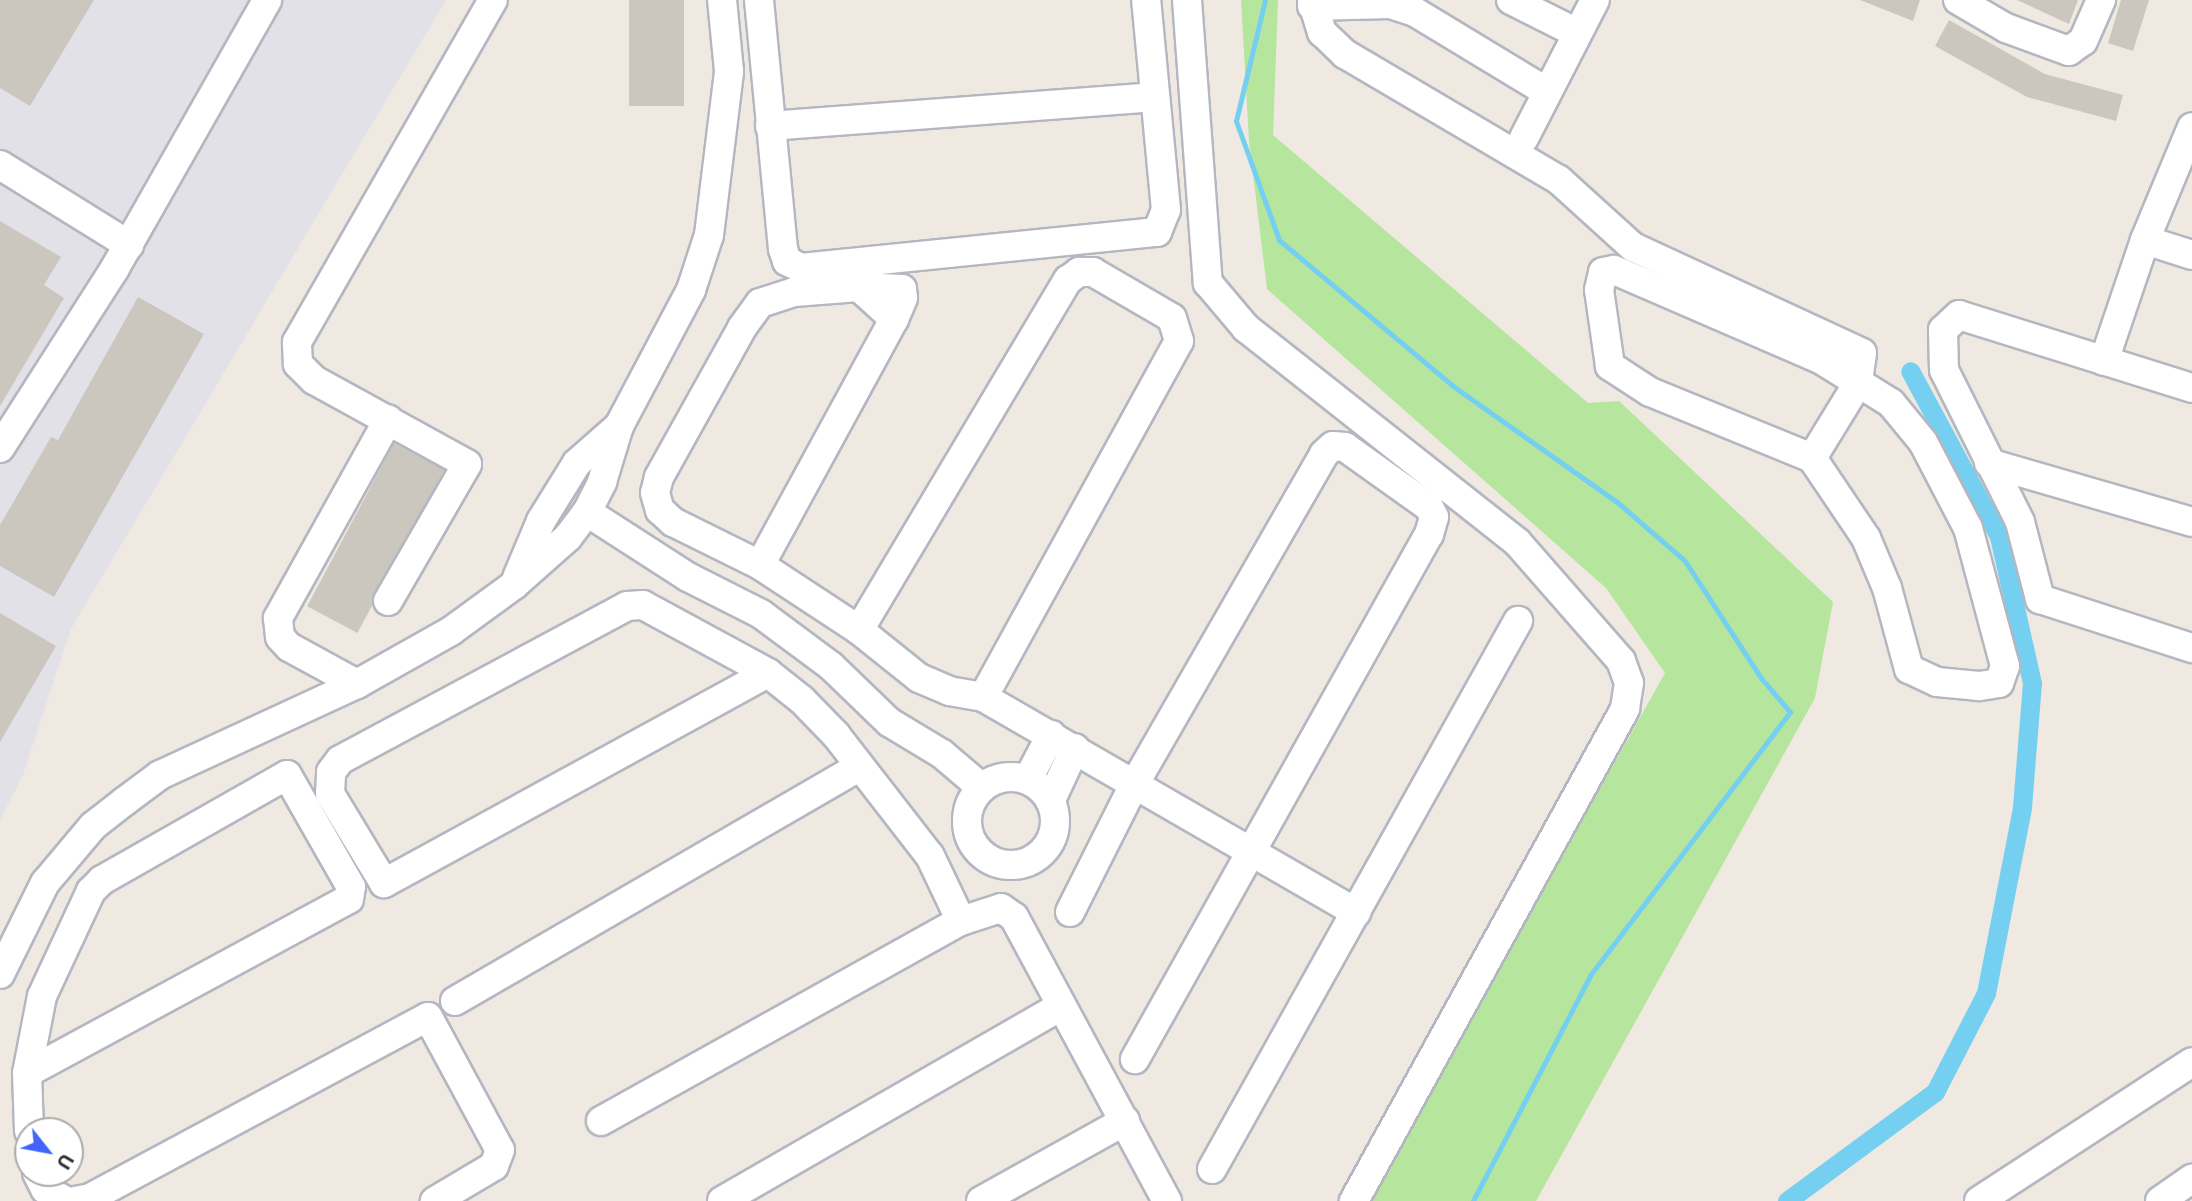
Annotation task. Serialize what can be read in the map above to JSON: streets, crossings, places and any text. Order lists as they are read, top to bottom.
{
  "north": "bottom right"
}
